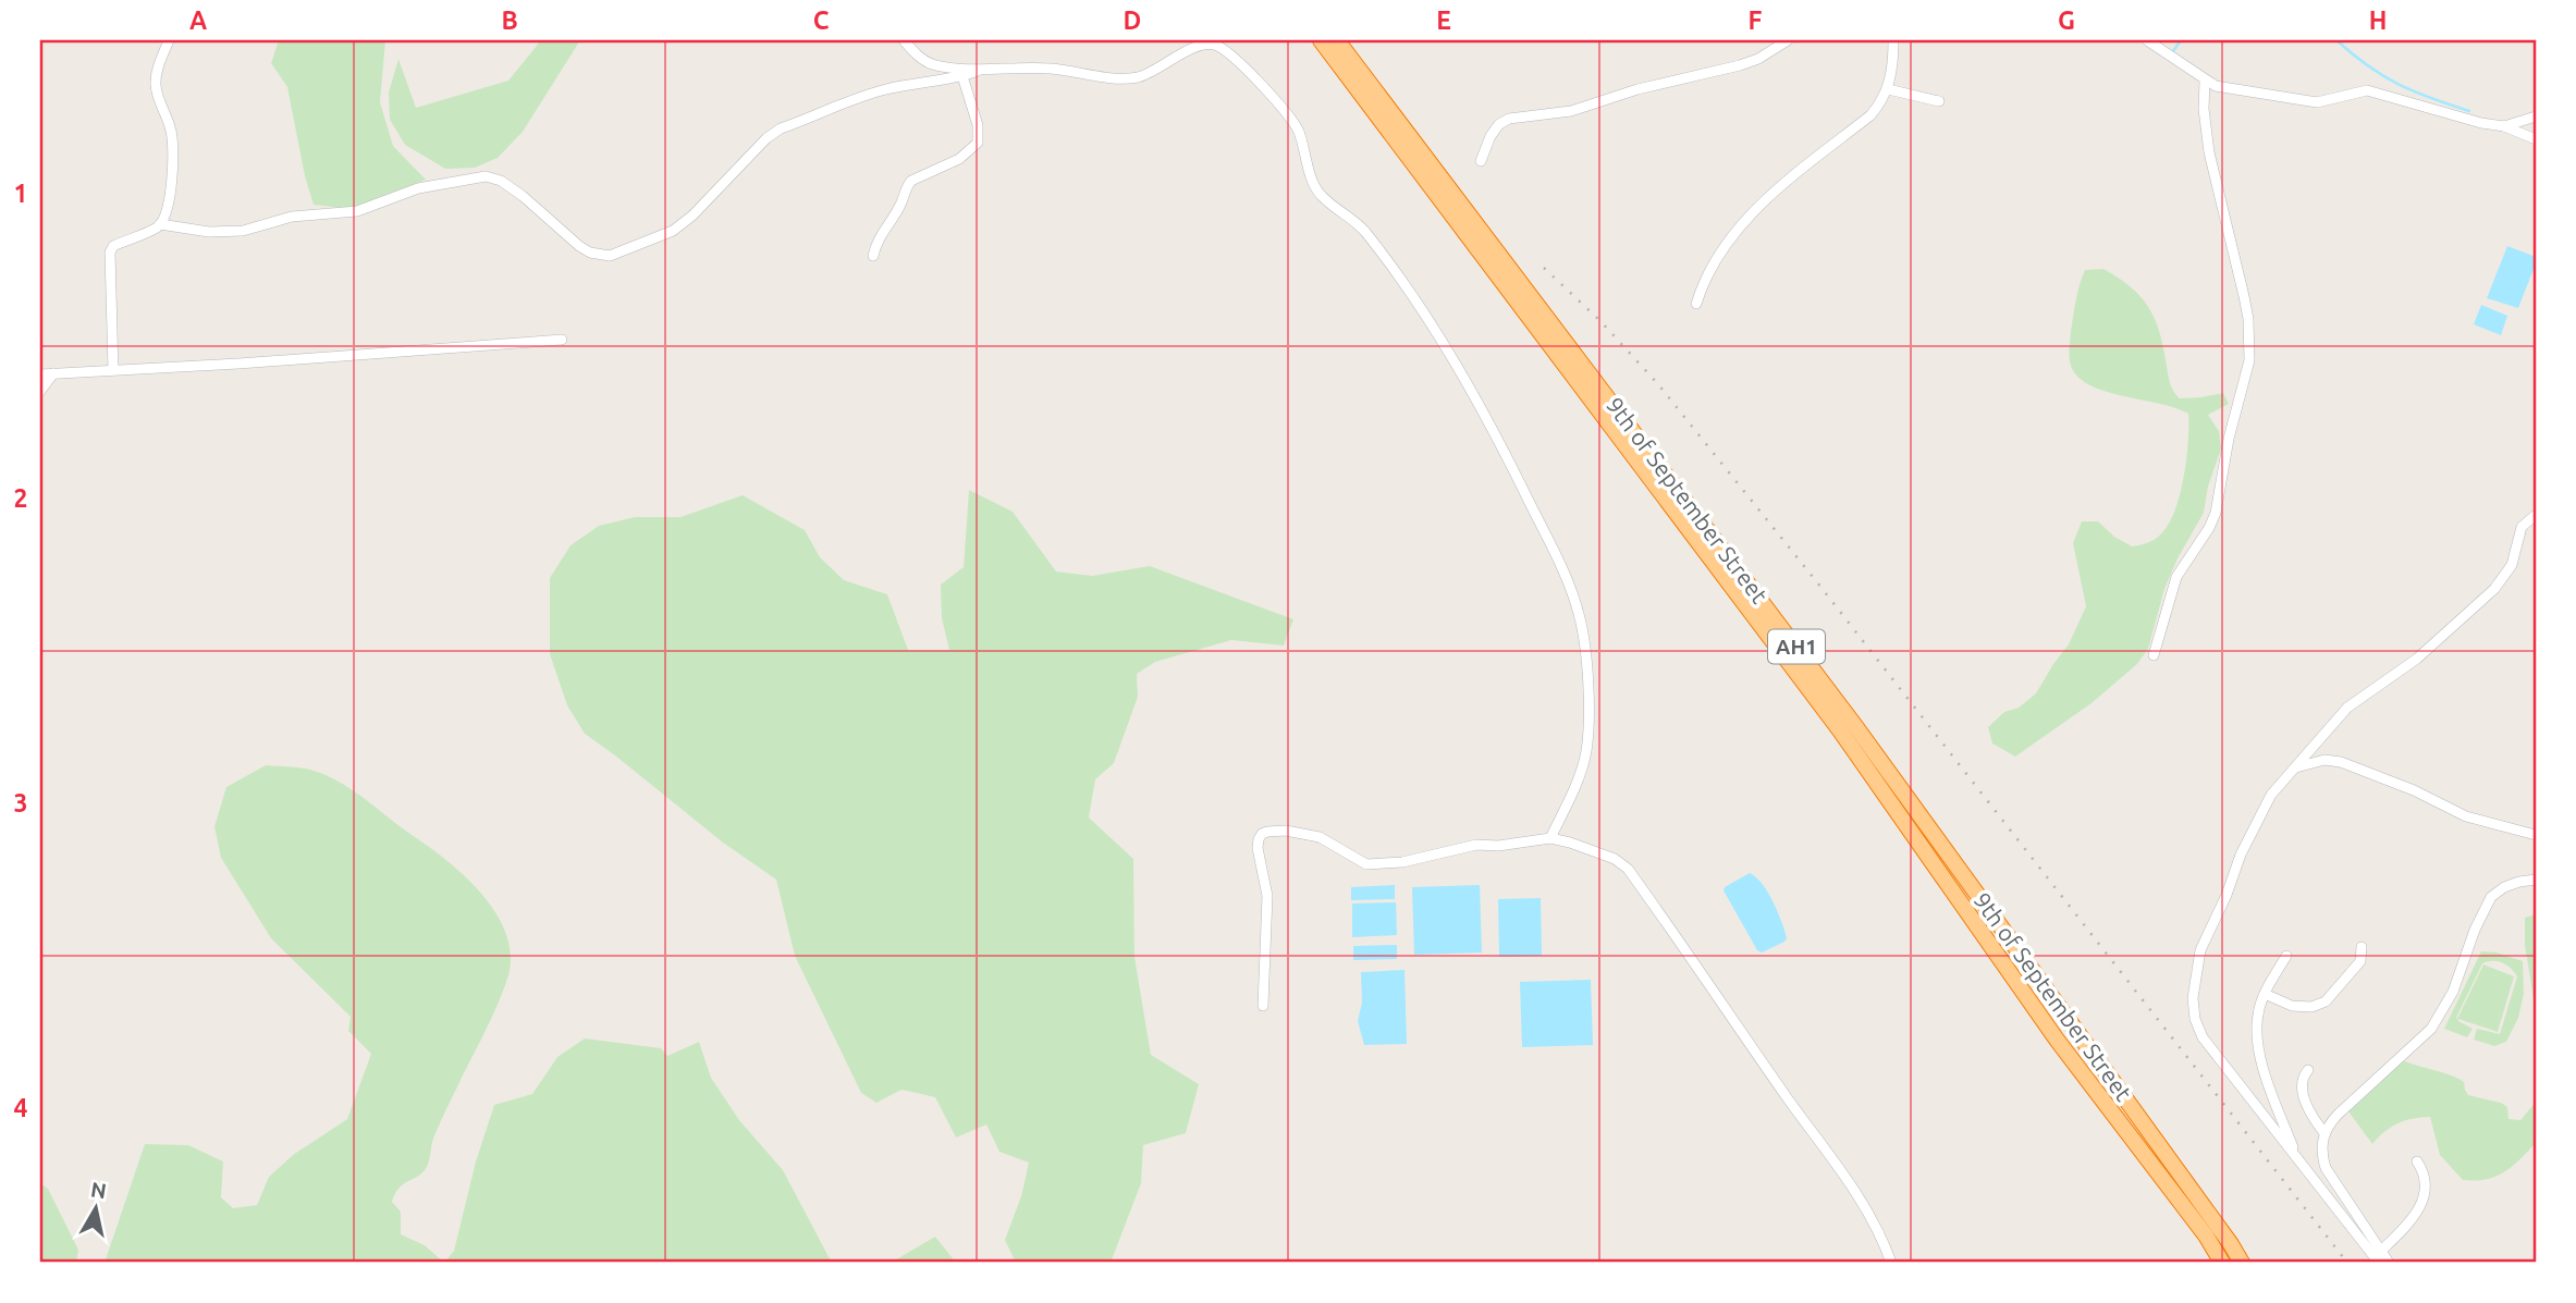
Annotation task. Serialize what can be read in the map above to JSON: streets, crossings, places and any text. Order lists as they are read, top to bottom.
{
  "streets": {
    "highway": ["9th of September Street", "AH1"]
  },
  "north": "top",
  "grid": {
    "columns": [
      "A",
      "B",
      "C",
      "D",
      "E",
      "F",
      "G",
      "H"
    ],
    "rows": [
      "1",
      "2",
      "3",
      "4"
    ]
  }
}
